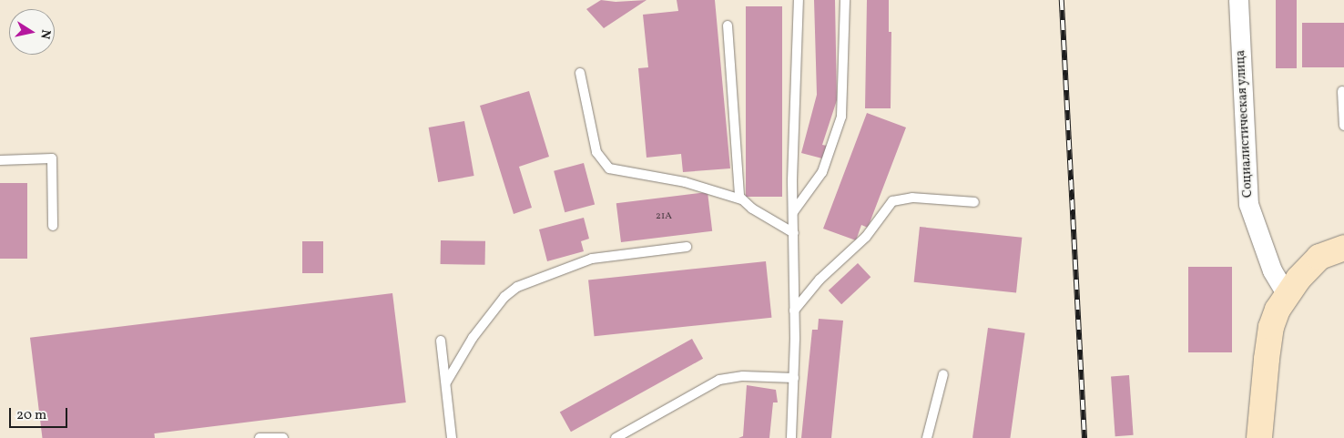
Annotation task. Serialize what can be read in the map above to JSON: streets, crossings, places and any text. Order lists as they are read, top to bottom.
{
  "streets": {
    "street": ["Социалистическая улица"]
  },
  "house_numbers": ["21А"],
  "scale_bar": "20 m",
  "north": "right"
}
